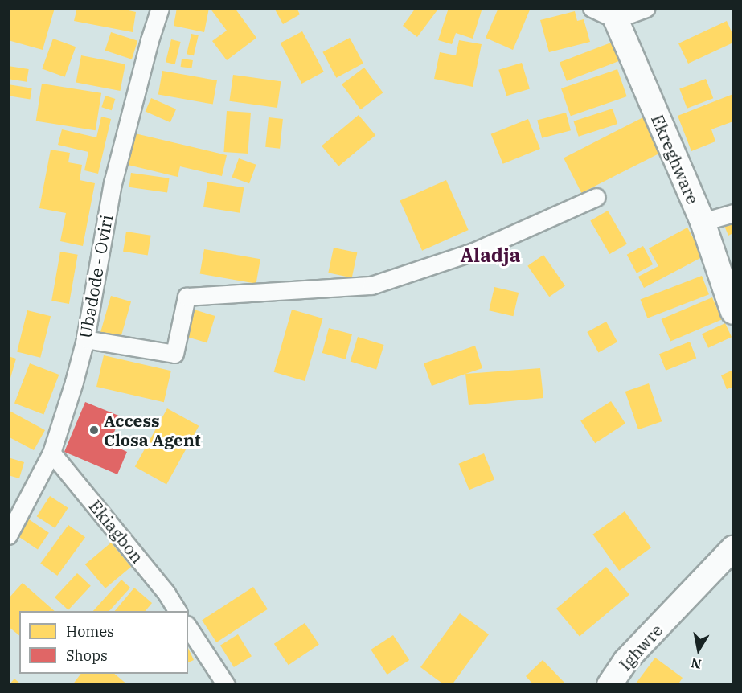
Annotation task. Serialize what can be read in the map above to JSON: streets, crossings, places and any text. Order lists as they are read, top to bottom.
{
  "streets": {
    "street": [
      "Ekreghware",
      "Ubadode - Oviri",
      "Ekiagbon",
      "Ighwre"
    ]
  },
  "crossings": [
    ["Ubadode - Oviri", "Ekiagbon"]
  ],
  "districts": ["Aladja"],
  "places": ["Access Closa Agent"],
  "legend": ["Homes", "Shops"],
  "north": "bottom"
}
